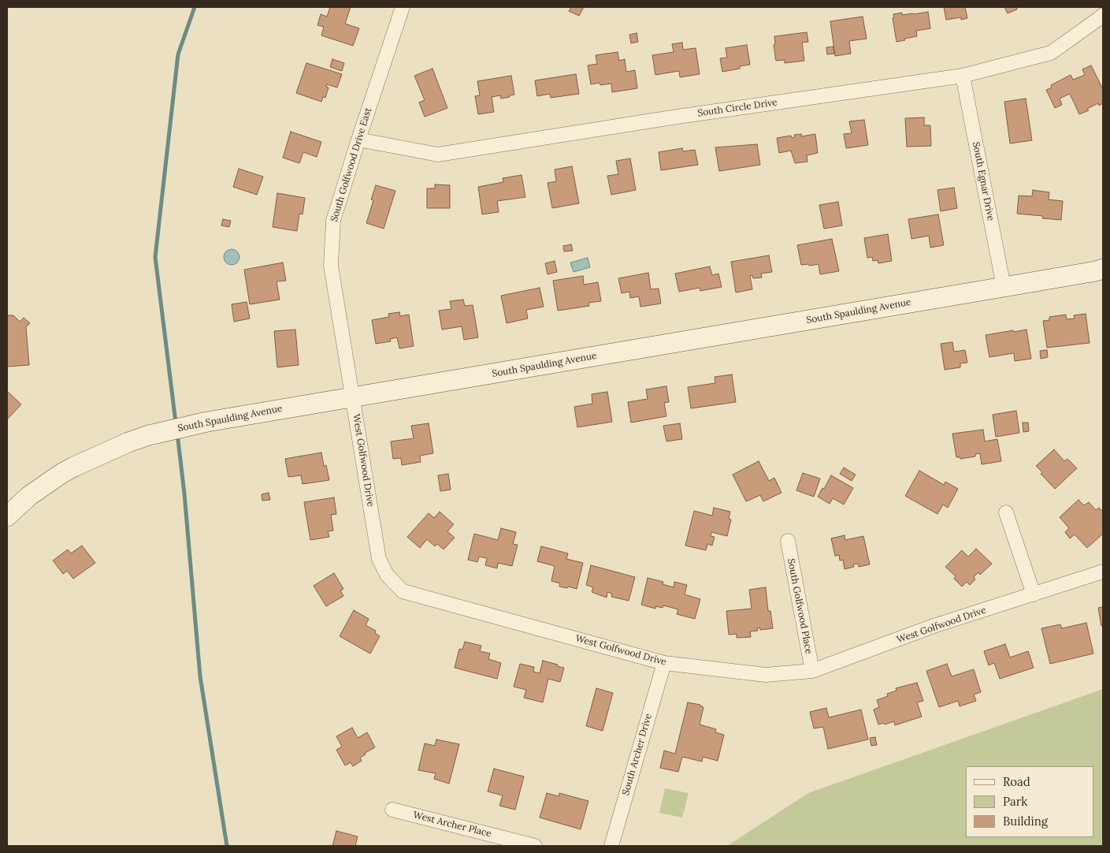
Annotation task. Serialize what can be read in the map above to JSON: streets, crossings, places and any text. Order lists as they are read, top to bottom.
{
  "streets": {
    "street": [
      "South Circle Drive",
      "South Golfwood Drive East",
      "South Egnar Drive",
      "South Spaulding Avenue",
      "West Golfwood Drive",
      "South Golfwood Place",
      "South Archer Drive",
      "West Archer Place"
    ]
  },
  "crossings": [
    ["South Circle Drive", "South Golfwood Drive East"],
    ["South Circle Drive", "South Egnar Drive"],
    ["South Golfwood Drive East", "South Spaulding Avenue"],
    ["South Golfwood Drive East", "West Golfwood Drive"],
    ["South Egnar Drive", "South Spaulding Avenue"],
    ["South Spaulding Avenue", "West Golfwood Drive"],
    ["West Golfwood Drive", "South Golfwood Place"],
    ["West Golfwood Drive", "South Archer Drive"]
  ],
  "legend": ["Road", "Park", "Building"]
}
